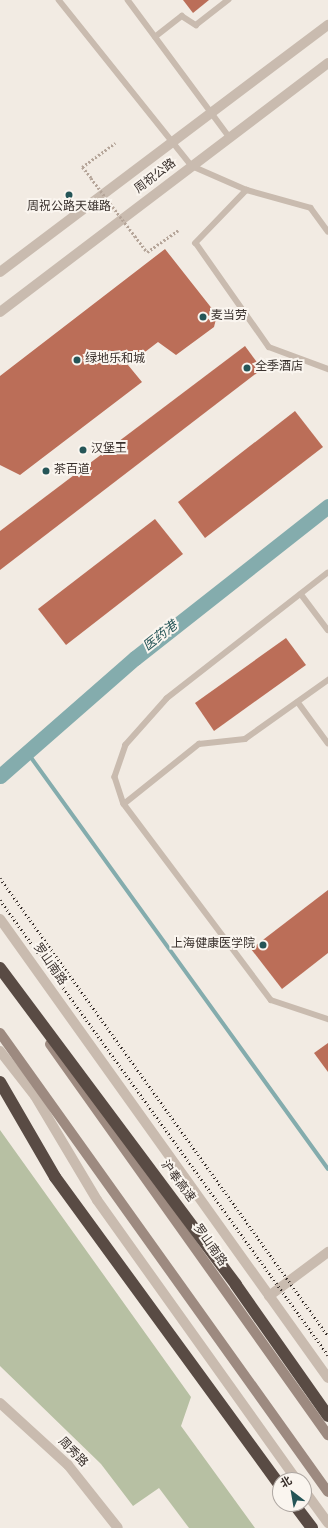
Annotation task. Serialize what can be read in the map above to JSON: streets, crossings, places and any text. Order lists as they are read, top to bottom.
{
  "streets": {
    "highway": ["沪奉高速"],
    "main road": ["罗山南路"],
    "street": ["周祝公路", "周秀路"]
  },
  "water": ["医药港"],
  "places": [
    "周祝公路天雄路",
    "麦当劳",
    "绿地乐和城",
    "全季酒店",
    "汉堡王",
    "茶百道",
    "上海健康医学院"
  ],
  "north": "top left"
}
